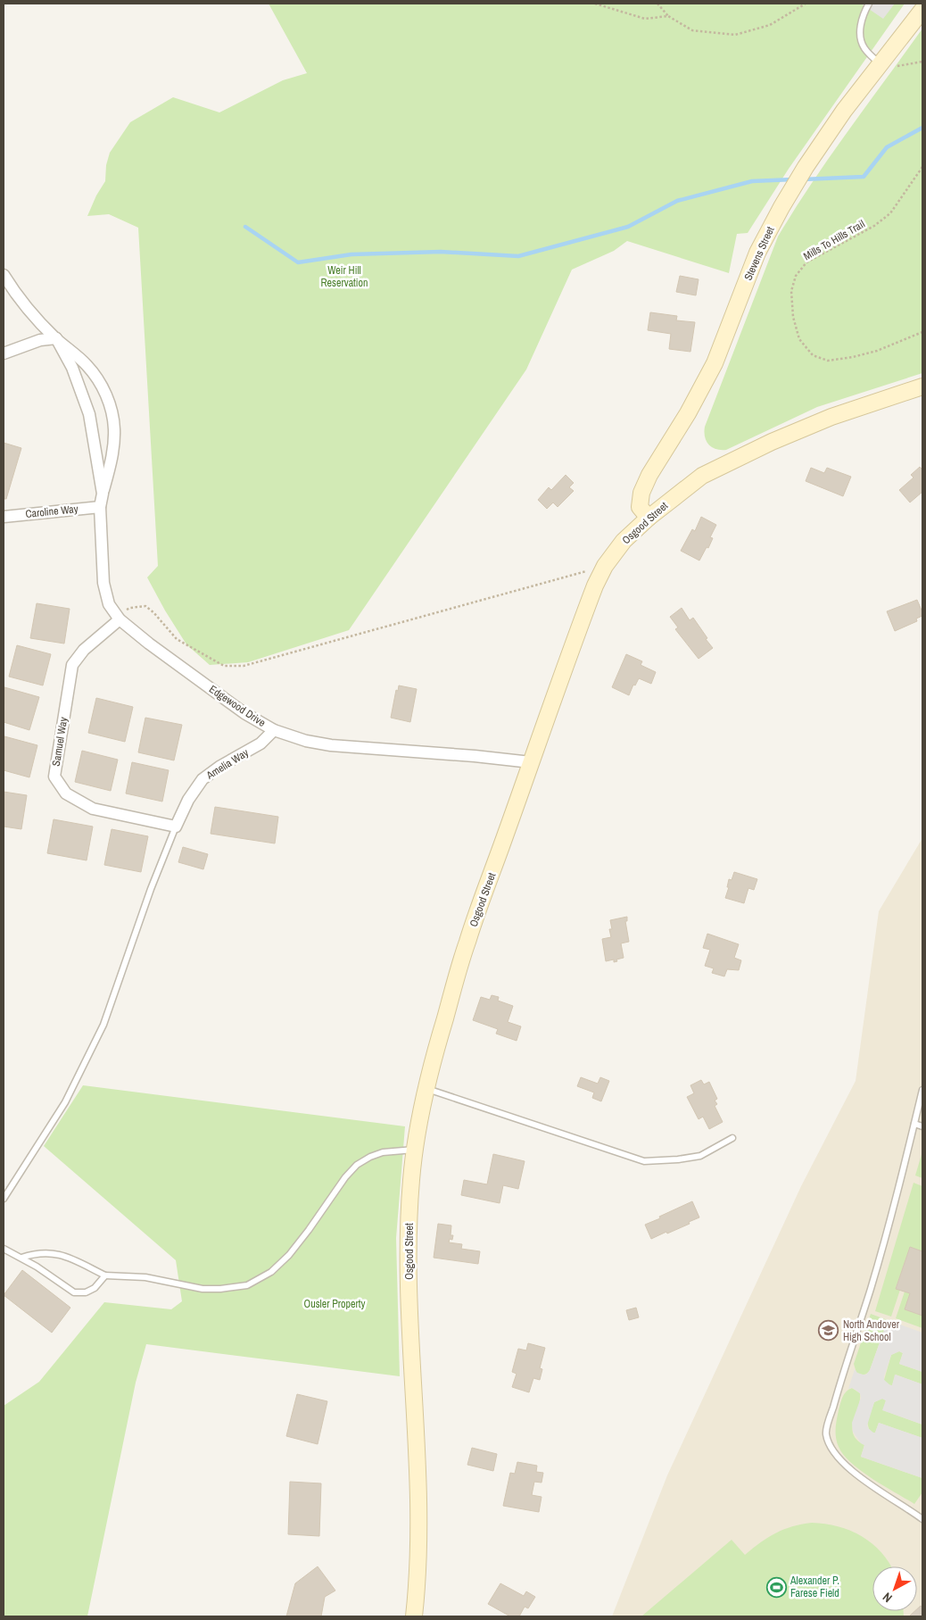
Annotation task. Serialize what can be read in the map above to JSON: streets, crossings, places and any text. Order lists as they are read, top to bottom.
{
  "streets": {
    "street": [
      "Stevens Street",
      "Caroline Way",
      "Osgood Street",
      "Edgewood Drive",
      "Samuel Way",
      "Amelia Way"
    ],
    "path": ["Mills To Hills Trail"]
  },
  "crossings": [
    ["Stevens Street", "Osgood Street"],
    ["Caroline Way", "Edgewood Drive"],
    ["Osgood Street", "Edgewood Drive"],
    ["Edgewood Drive", "Samuel Way"],
    ["Edgewood Drive", "Amelia Way"],
    ["Samuel Way", "Amelia Way"]
  ],
  "parks": ["Weir Hill Reservation", "Ousler Property"],
  "places": {
    "school or university": ["North Andover High School"],
    "sports": ["Alexander P. Farese Field"]
  },
  "north": "bottom left"
}
